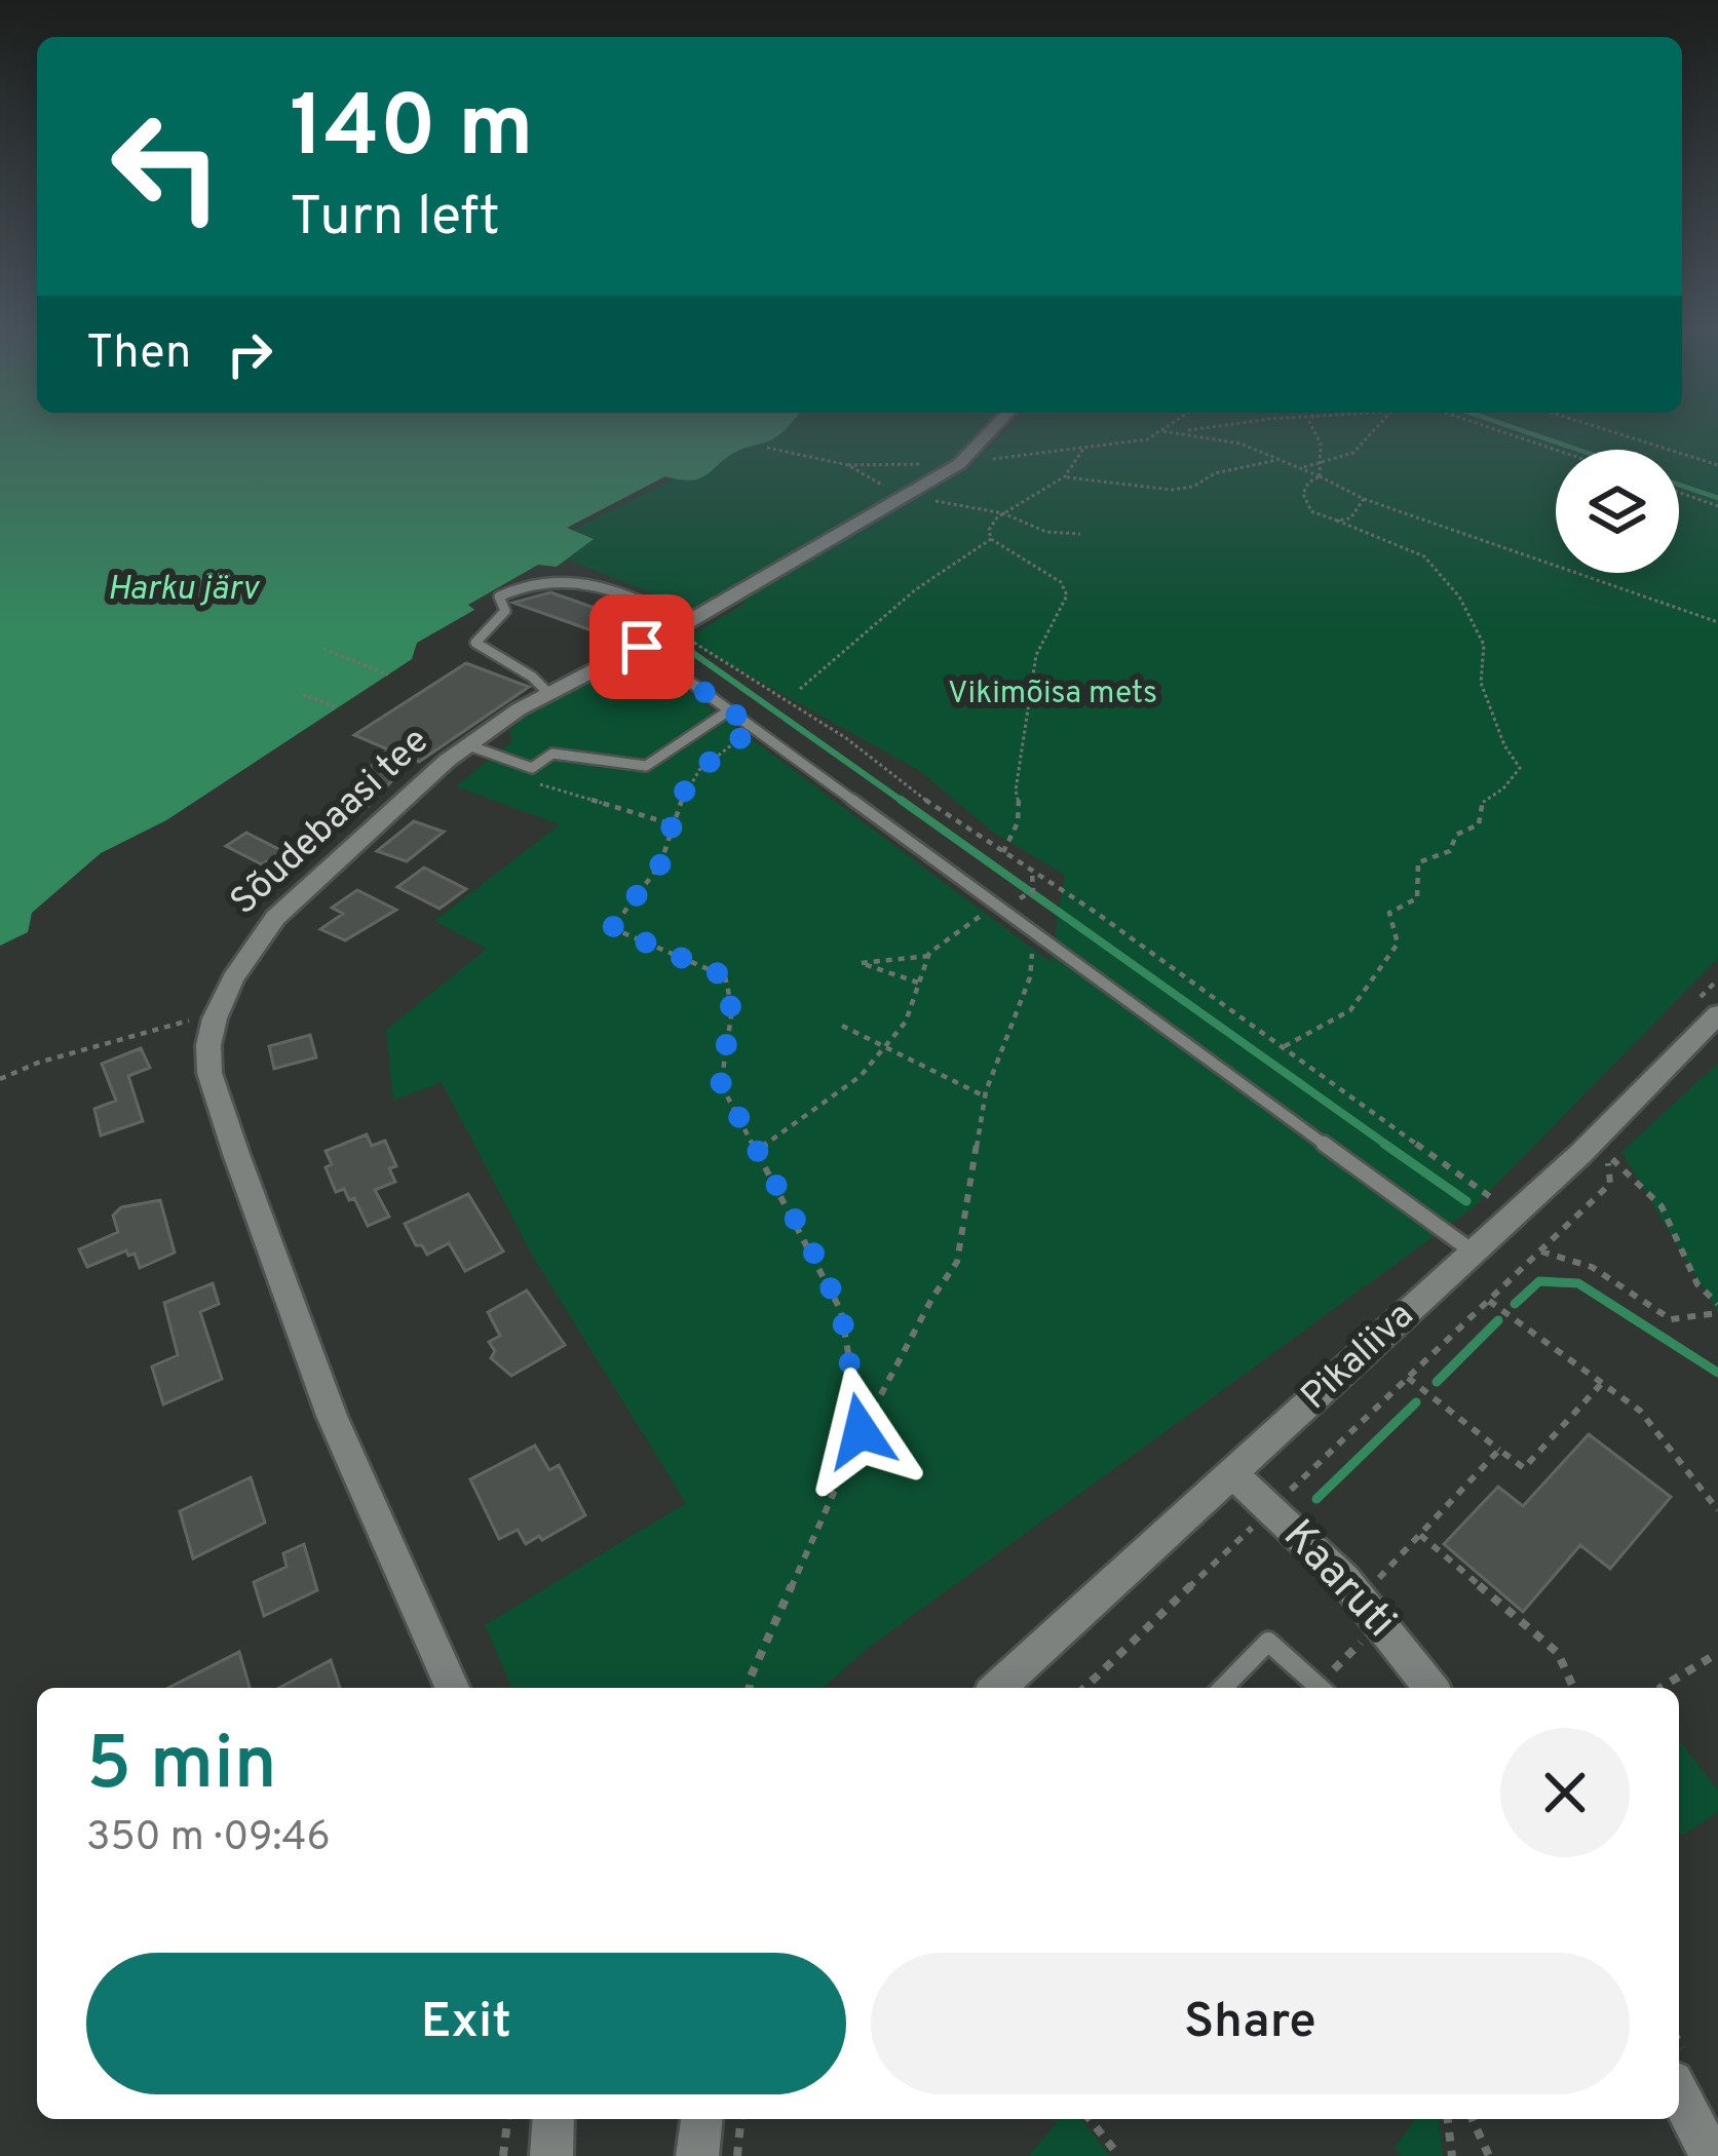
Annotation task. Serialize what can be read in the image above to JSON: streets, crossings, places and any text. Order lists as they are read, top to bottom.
{
  "streets": {
    "street": ["Sõudebaasi tee", "Pikaliiva", "Kaaruti"]
  },
  "crossings": [
    ["Pikaliiva", "Kaaruti"]
  ],
  "water": ["Harku järv"],
  "parks": ["Vikimõisa mets"],
  "page": {
    "turn": ["140 m", "Turn left"],
    "then": "Then",
    "heading": ["5 min", "350 m · 09:46"],
    "buttons": ["Exit", "Share"]
  }
}
